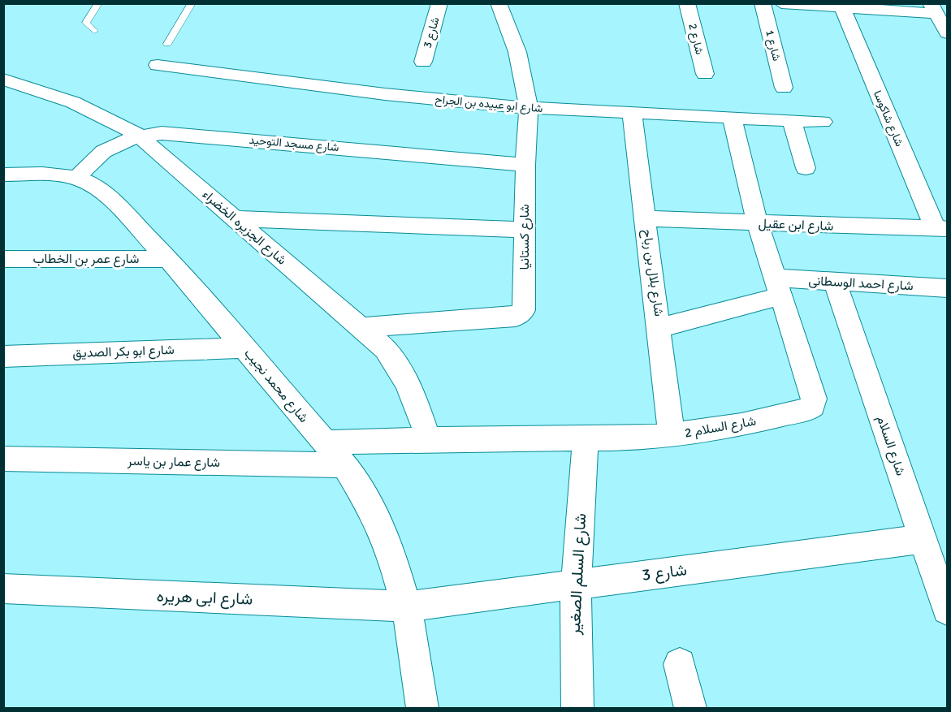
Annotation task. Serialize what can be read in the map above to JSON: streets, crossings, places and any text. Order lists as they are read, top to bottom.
{
  "streets": {
    "street": [
      "شارع 3",
      "شارع 2",
      "شارع 1",
      "شارع ابو عبيده بن الجراح",
      "شارع شاكوسا",
      "شارع مسجد التوحيد",
      "شارع ابن عقيل",
      "شارع الجزيره الخضراء",
      "شارع كستانيا",
      "شارع عمر بن الخطاب",
      "شارع بلال بن رباح",
      "شارع احمد الوسطانى",
      "شارع ابو بكر الصديق",
      "شارع محمد نجيب",
      "شارع السلام 2",
      "شارع السلام",
      "شارع عمار بن ياسر",
      "شارع السلم الصغير",
      "شارع ابى هريره"
    ]
  },
  "crossings": [
    ["شارع 3", "شارع محمد نجيب"],
    ["شارع 3", "شارع السلام"],
    ["شارع 3", "شارع السلم الصغير"],
    ["شارع 3", "شارع ابى هريره"],
    ["شارع ابو عبيده بن الجراح", "شارع كستانيا"],
    ["شارع ابو عبيده بن الجراح", "شارع بلال بن رباح"],
    ["شارع ابو عبيده بن الجراح", "شارع السلام 2"],
    ["شارع شاكوسا", "شارع ابن عقيل"],
    ["شارع مسجد التوحيد", "شارع الجزيره الخضراء"],
    ["شارع مسجد التوحيد", "شارع كستانيا"],
    ["شارع مسجد التوحيد", "شارع محمد نجيب"],
    ["شارع ابن عقيل", "شارع بلال بن رباح"],
    ["شارع ابن عقيل", "شارع السلام 2"],
    ["شارع الجزيره الخضراء", "شارع كستانيا"],
    ["شارع الجزيره الخضراء", "شارع السلام 2"],
    ["شارع عمر بن الخطاب", "شارع محمد نجيب"],
    ["شارع بلال بن رباح", "شارع احمد الوسطانى"],
    ["شارع بلال بن رباح", "شارع السلام 2"],
    ["شارع احمد الوسطانى", "شارع السلام 2"],
    ["شارع احمد الوسطانى", "شارع السلام"],
    ["شارع ابو بكر الصديق", "شارع محمد نجيب"],
    ["شارع محمد نجيب", "شارع السلام 2"],
    ["شارع محمد نجيب", "شارع عمار بن ياسر"],
    ["شارع محمد نجيب", "شارع ابى هريره"],
    ["شارع السلام 2", "شارع السلم الصغير"]
  ]
}
